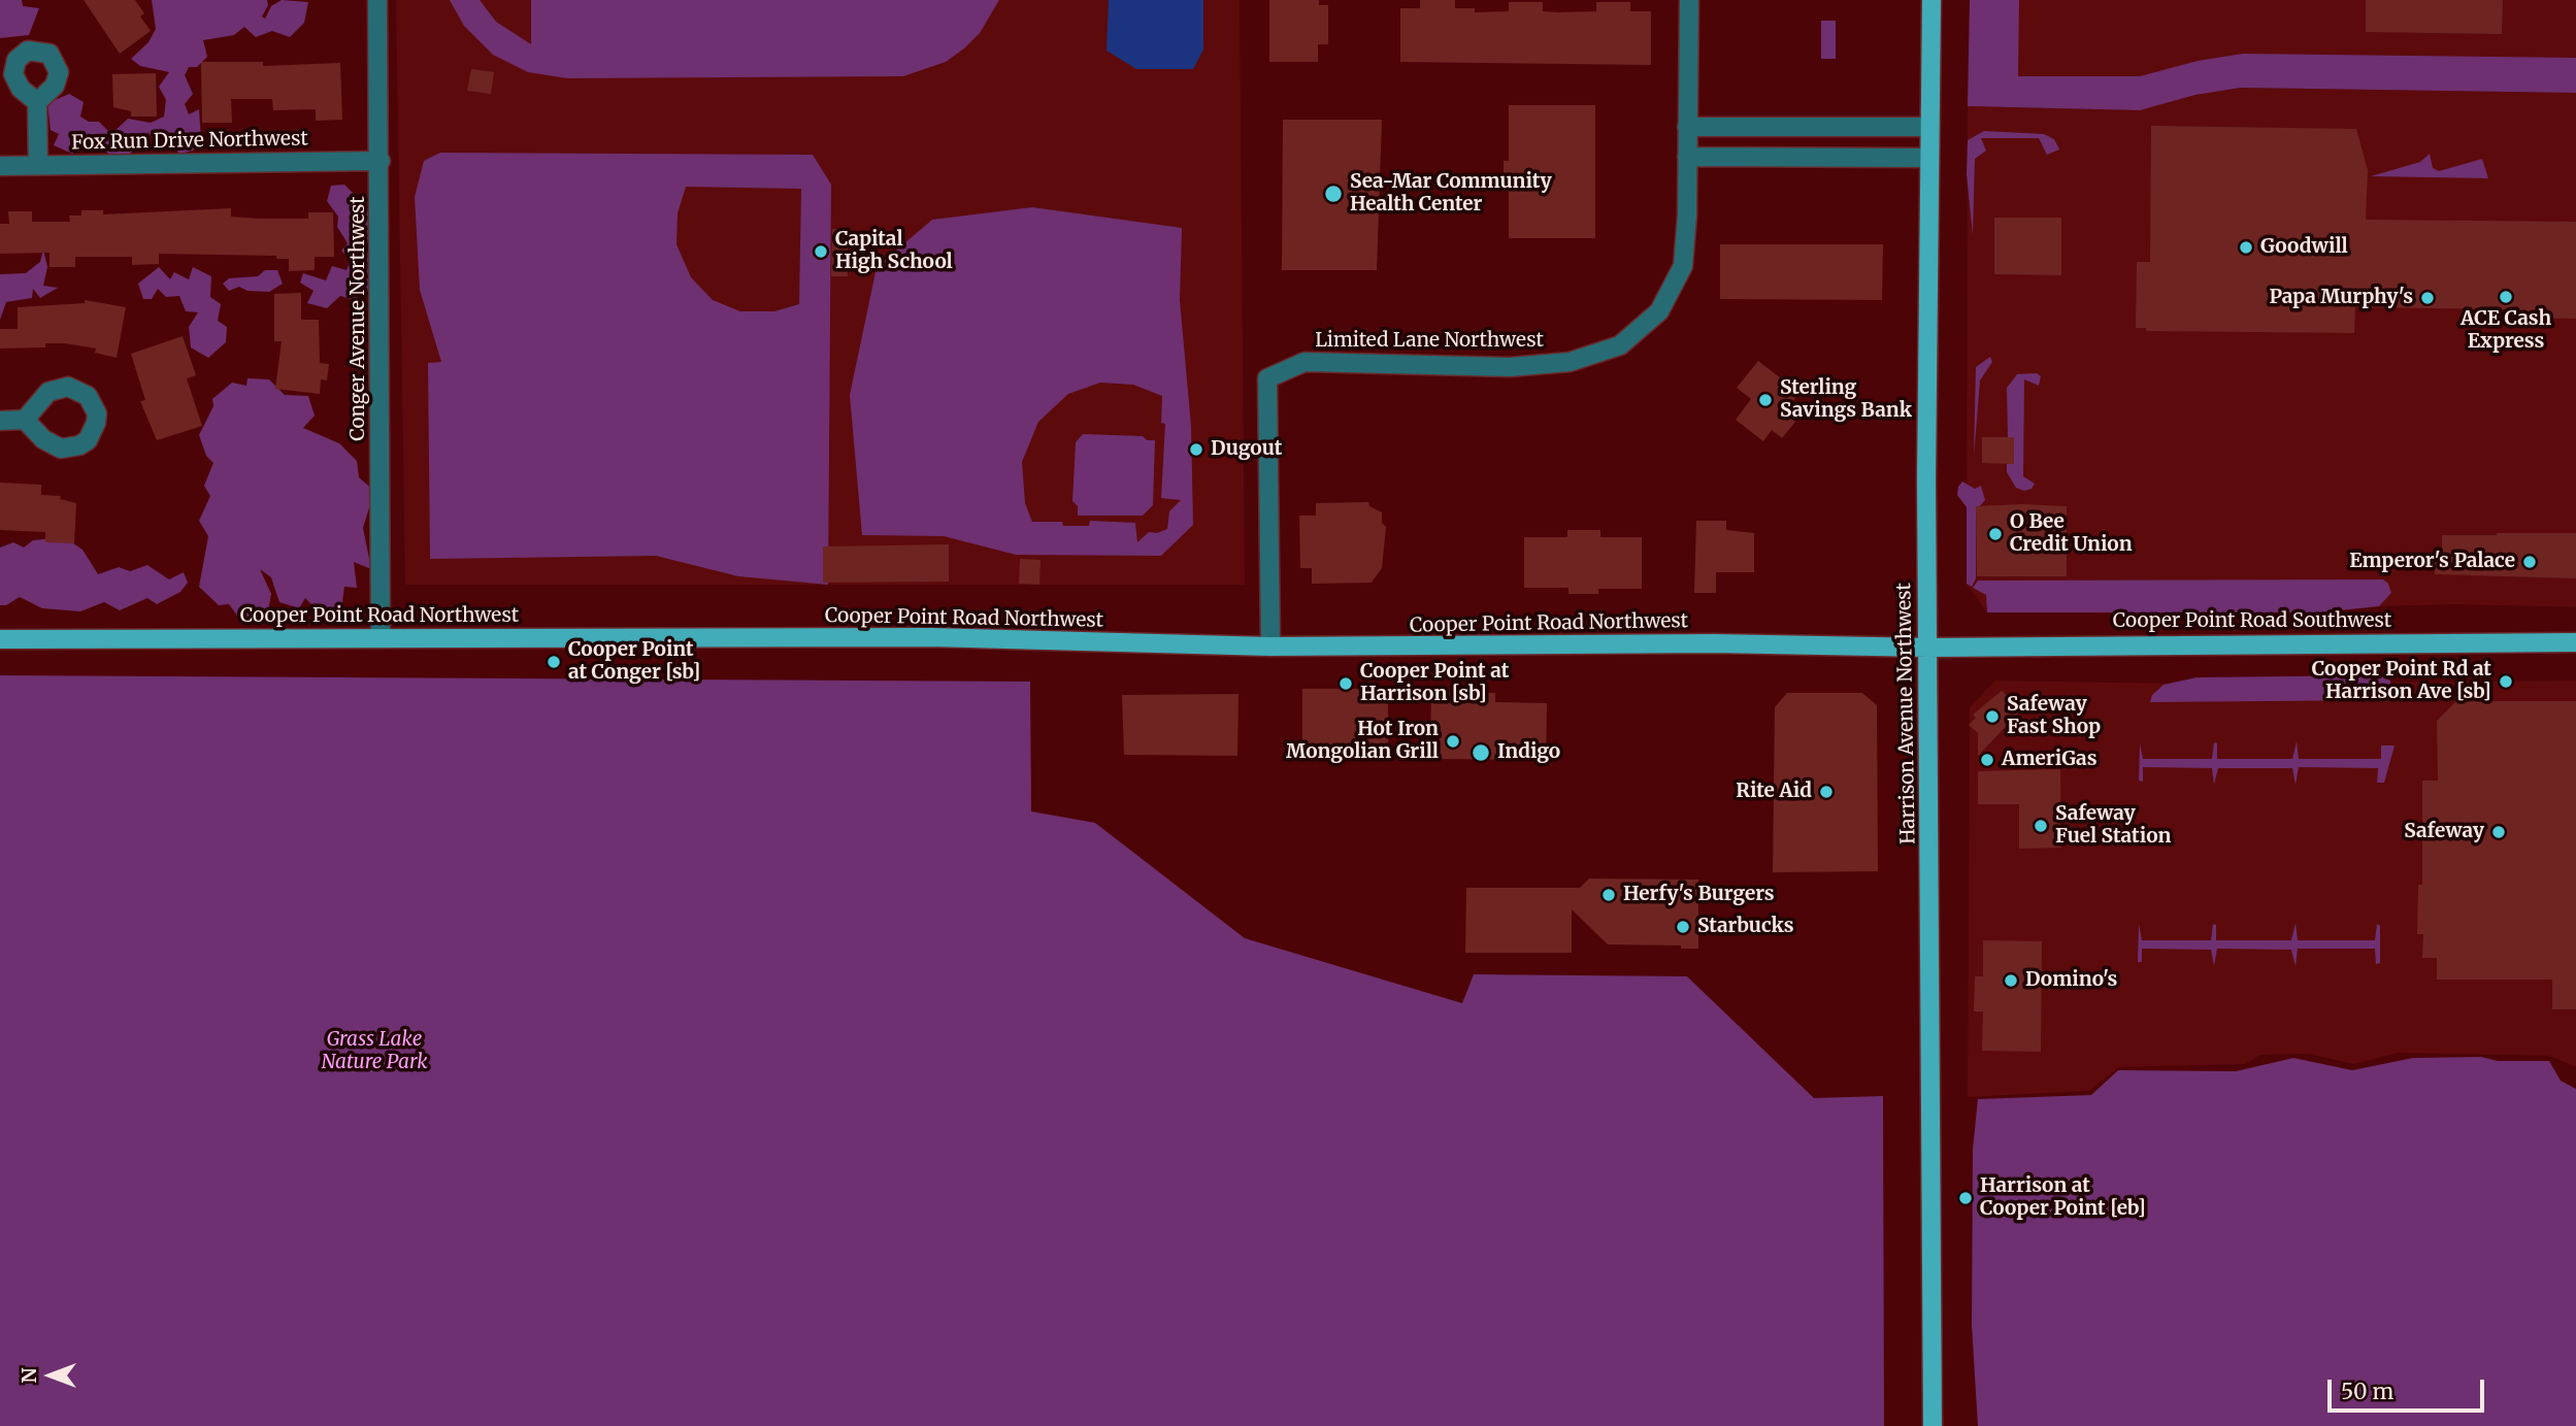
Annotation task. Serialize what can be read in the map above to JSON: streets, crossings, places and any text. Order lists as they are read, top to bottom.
{
  "streets": {
    "main road": ["Cooper Point Road Northwest", "Cooper Point Road Southwest", "Harrison Avenue Northwest"],
    "street": ["Fox Run Drive Northwest", "Conger Avenue Northwest", "Limited Lane Northwest"]
  },
  "crossings": [
    ["Fox Run Drive Northwest", "Conger Avenue Northwest"],
    ["Conger Avenue Northwest", "Cooper Point Road Northwest"],
    ["Limited Lane Northwest", "Cooper Point Road Northwest"],
    ["Cooper Point Road Northwest", "Cooper Point Road Southwest"],
    ["Cooper Point Road Northwest", "Harrison Avenue Northwest"],
    ["Cooper Point Road Southwest", "Harrison Avenue Northwest"]
  ],
  "parks": ["Grass Lake Nature Park"],
  "places": [
    "Sea-Mar Community Health Center",
    "Goodwill",
    "Capital High School",
    "ACE Cash Express",
    "Papa Murphy's",
    "Sterling Savings Bank",
    "Dugout",
    "O Bee Credit Union",
    "Emperor's Palace",
    "Cooper Point at Conger [sb]",
    "Cooper Point Rd at Harrison Ave [sb]",
    "Cooper Point at Harrison [sb]",
    "Safeway Fast Shop",
    "Hot Iron Mongolian Grill",
    "Indigo",
    "AmeriGas",
    "Rite Aid",
    "Safeway Fuel Station",
    "Safeway",
    "Herfy's Burgers",
    "Starbucks",
    "Domino's",
    "Harrison at Cooper Point [eb]"
  ],
  "scale_bar": "50 m",
  "north": "left"
}
